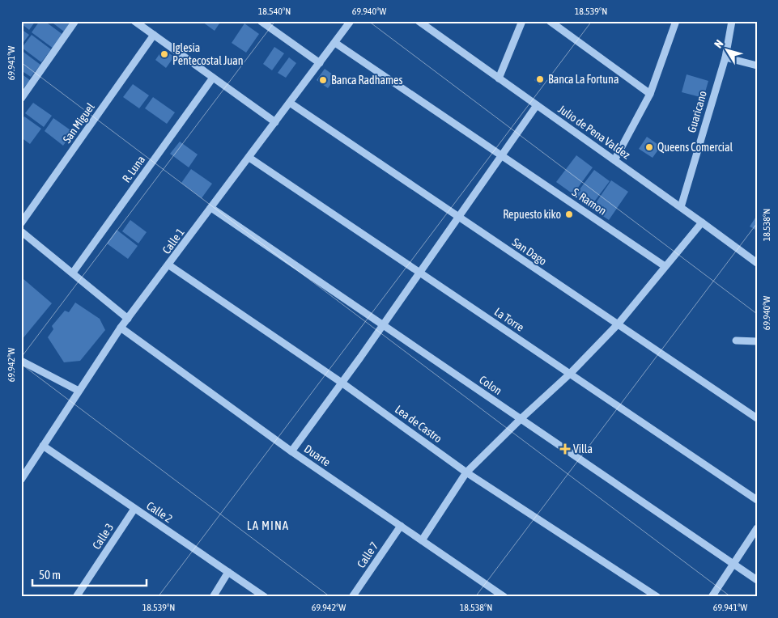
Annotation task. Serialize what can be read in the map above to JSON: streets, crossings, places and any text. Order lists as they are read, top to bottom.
{
  "streets": {
    "street": [
      "Guaricano",
      "San Miguel",
      "Julio de Pena Valdez",
      "R. Luna",
      "S. Ramon",
      "Calle 1",
      "San Dago",
      "La Torre",
      "Colon",
      "Lea de Castro",
      "Duarte",
      "Calle 2",
      "Calle 3",
      "Calle 7"
    ]
  },
  "crossings": [
    ["Guaricano", "Julio de Pena Valdez"],
    ["S. Ramon", "Calle 1"],
    ["Calle 1", "San Dago"],
    ["Calle 1", "La Torre"],
    ["Calle 1", "Colon"],
    ["Calle 1", "Lea de Castro"],
    ["Calle 1", "Duarte"],
    ["Calle 1", "Calle 2"],
    ["Duarte", "Calle 7"],
    ["Calle 2", "Calle 3"]
  ],
  "districts": ["LA MINA"],
  "places": {
    "other": [
      "Iglesia Pentecostal Juan",
      "Banca La Fortuna",
      "Banca Radhames",
      "Queens Comercial",
      "Repuesto kiko"
    ],
    "health": ["Villa"]
  },
  "scale_bar": "50 m",
  "north": "top left",
  "coordinates": [
    "18.540°N",
    "69.940°W",
    "18.539°N",
    "69.941°W",
    "18.538°N",
    "69.942°W"
  ]
}
